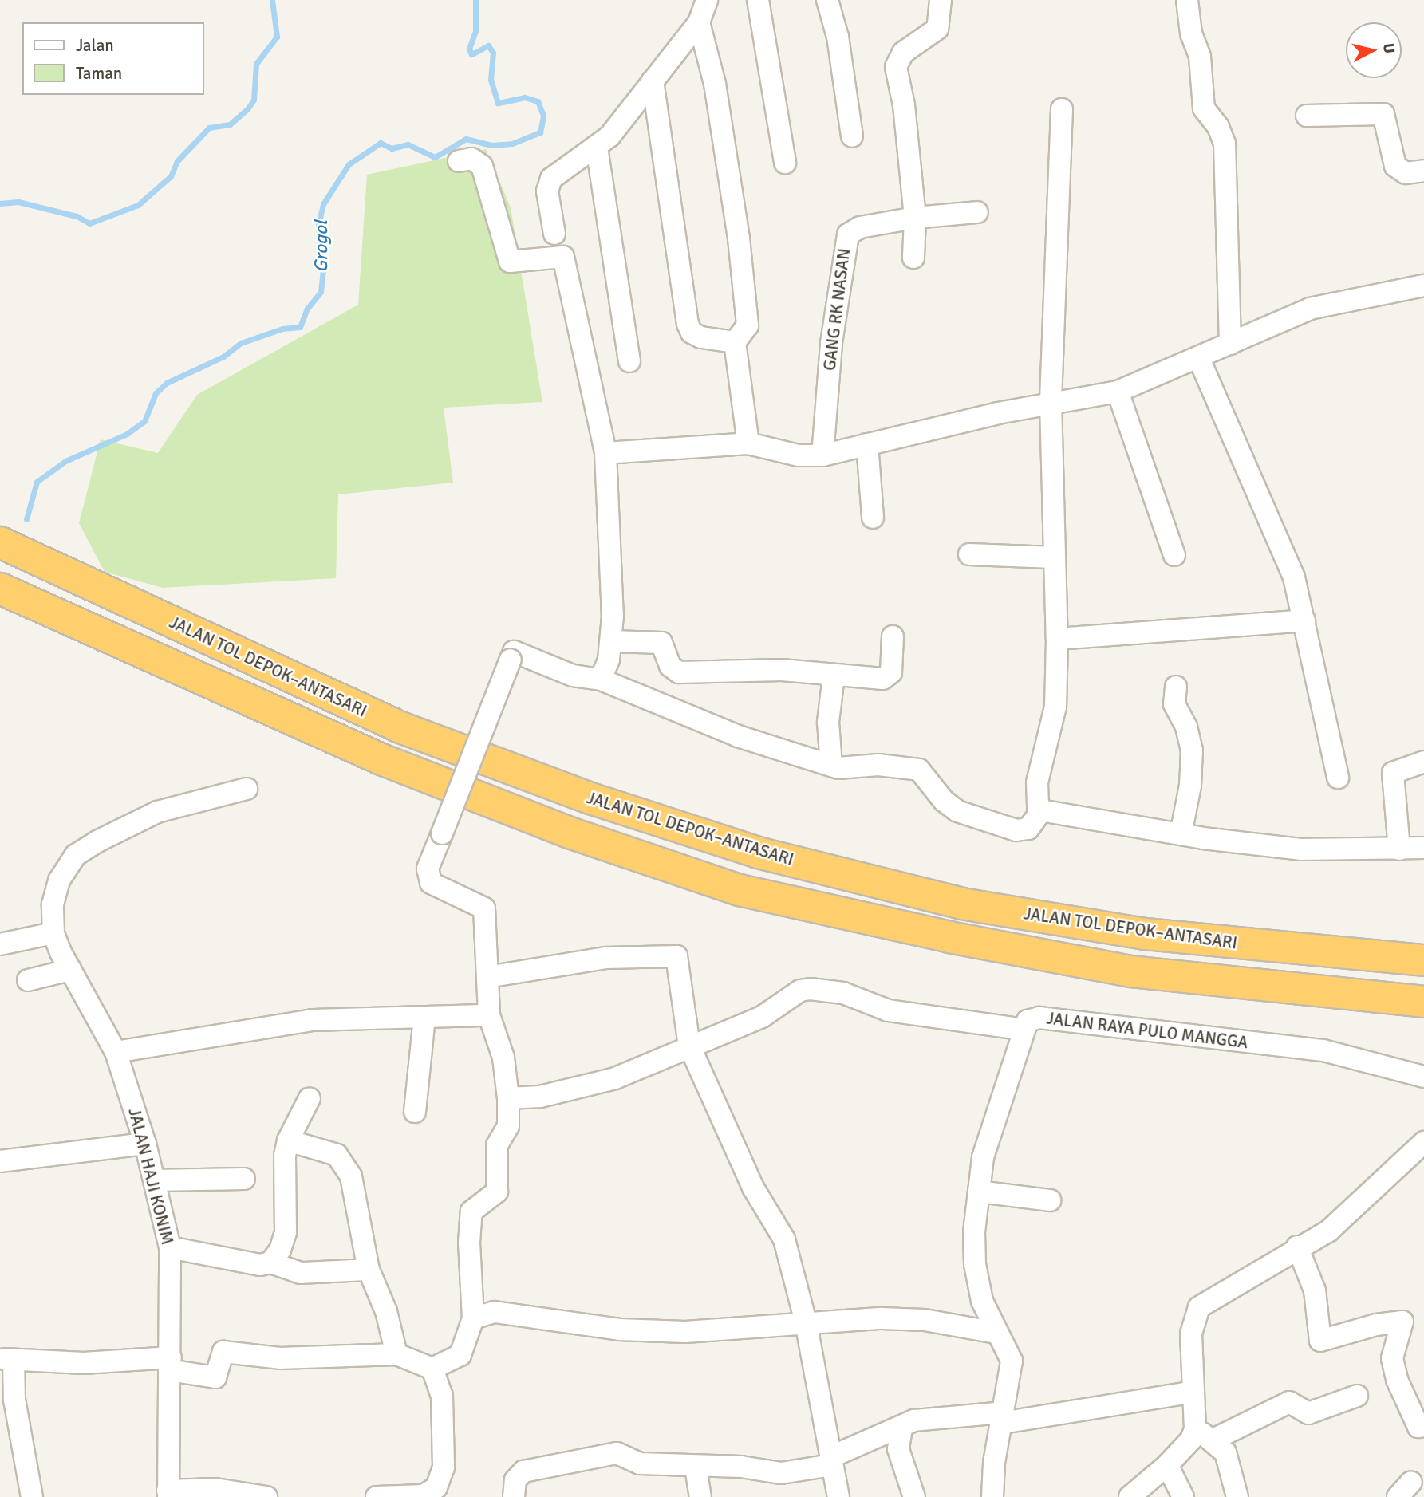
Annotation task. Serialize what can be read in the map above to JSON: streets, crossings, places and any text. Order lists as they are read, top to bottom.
{
  "streets": {
    "highway": ["JALAN TOL DEPOK–ANTASARI"],
    "street": ["GANG RK NASAN", "JALAN RAYA PULO MANGGA", "JALAN HAJI KONIM"]
  },
  "water": ["Grogol"],
  "legend": ["Jalan", "Taman"],
  "north": "right"
}
